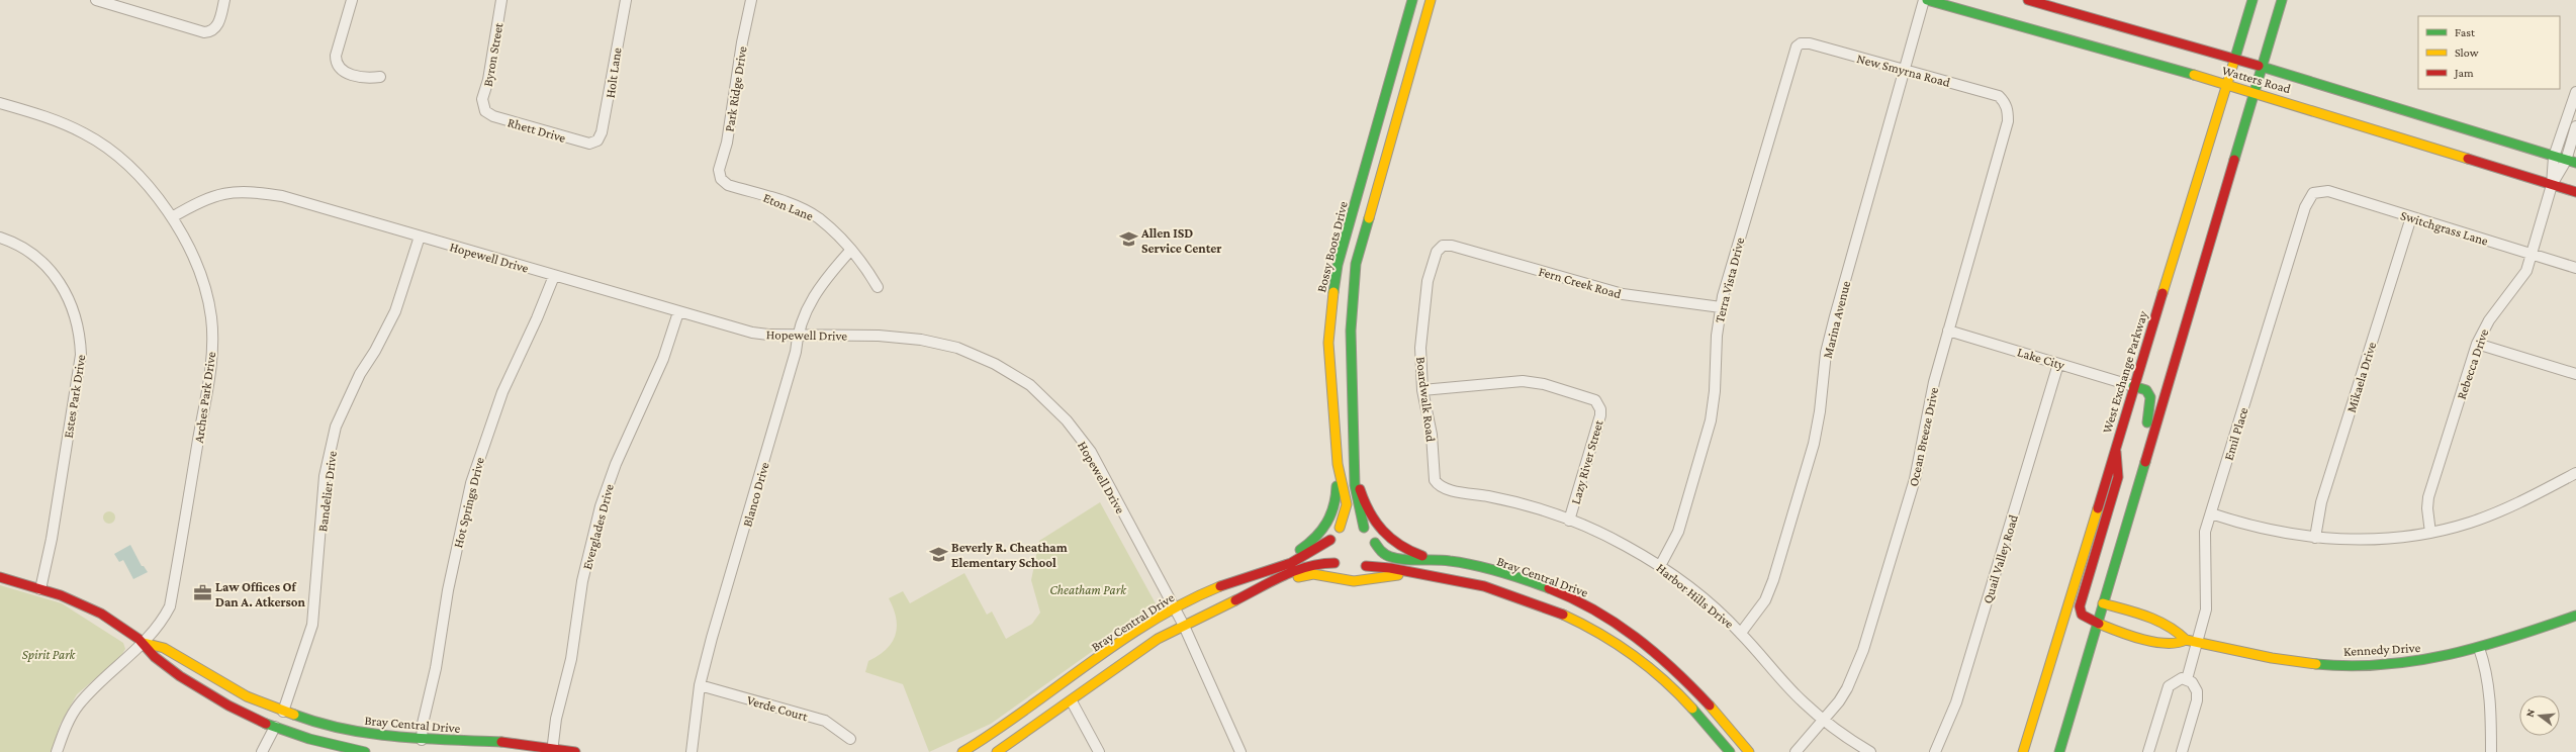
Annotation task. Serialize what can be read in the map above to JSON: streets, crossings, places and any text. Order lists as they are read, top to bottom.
{
  "streets": {
    "street": [
      "Byron Street",
      "New Smyrna Road",
      "Holt Lane",
      "Watters Road",
      "Park Ridge Drive",
      "Rhett Drive",
      "Eton Lane",
      "Switchgrass Lane",
      "Bossy Boots Drive",
      "Hopewell Drive",
      "Terra Vista Drive",
      "Fern Creek Road",
      "Marina Avenue",
      "Lake City",
      "Rebecca Drive",
      "West Exchange Parkway",
      "Mikaela Drive",
      "Estes Park Drive",
      "Arches Park Drive",
      "Boardwalk Road",
      "Emil Place",
      "Ocean Breeze Drive",
      "Lazy River Street",
      "Bandelier Drive",
      "Blanco Drive",
      "Hot Springs Drive",
      "Everglades Drive",
      "Quail Valley Road",
      "Bray Central Drive",
      "Harbor Hills Drive",
      "Kennedy Drive",
      "Verde Court"
    ]
  },
  "crossings": [
    ["Byron Street", "Rhett Drive"],
    ["New Smyrna Road", "Terra Vista Drive"],
    ["New Smyrna Road", "Marina Avenue"],
    ["New Smyrna Road", "Ocean Breeze Drive"],
    ["Holt Lane", "Rhett Drive"],
    ["Watters Road", "Rebecca Drive"],
    ["Watters Road", "West Exchange Parkway"],
    ["Park Ridge Drive", "Eton Lane"],
    ["Eton Lane", "Blanco Drive"],
    ["Switchgrass Lane", "Rebecca Drive"],
    ["Switchgrass Lane", "Mikaela Drive"],
    ["Switchgrass Lane", "Emil Place"],
    ["Bossy Boots Drive", "Bray Central Drive"],
    ["Hopewell Drive", "Arches Park Drive"],
    ["Hopewell Drive", "Bandelier Drive"],
    ["Hopewell Drive", "Blanco Drive"],
    ["Hopewell Drive", "Hot Springs Drive"],
    ["Hopewell Drive", "Everglades Drive"],
    ["Hopewell Drive", "Bray Central Drive"],
    ["Terra Vista Drive", "Fern Creek Road"],
    ["Terra Vista Drive", "Harbor Hills Drive"],
    ["Fern Creek Road", "Boardwalk Road"],
    ["Marina Avenue", "Harbor Hills Drive"],
    ["Lake City", "West Exchange Parkway"],
    ["Lake City", "Ocean Breeze Drive"],
    ["Lake City", "Quail Valley Road"],
    ["Estes Park Drive", "Bray Central Drive"],
    ["Arches Park Drive", "Bray Central Drive"],
    ["Boardwalk Road", "Lazy River Street"],
    ["Boardwalk Road", "Harbor Hills Drive"],
    ["Emil Place", "Kennedy Drive"],
    ["Ocean Breeze Drive", "Harbor Hills Drive"],
    ["Lazy River Street", "Harbor Hills Drive"],
    ["Bandelier Drive", "Bray Central Drive"],
    ["Blanco Drive", "Verde Court"],
    ["Hot Springs Drive", "Bray Central Drive"],
    ["Everglades Drive", "Bray Central Drive"]
  ],
  "parks": ["Cheatham Park", "Spirit Park"],
  "places": {
    "school or university": ["Allen ISD Service Center", "Beverly R. Cheatham Elementary School"],
    "office": ["Law Offices Of Dan A. Atkerson"]
  },
  "legend": ["Fast", "Slow", "Jam"],
  "north": "left"
}
